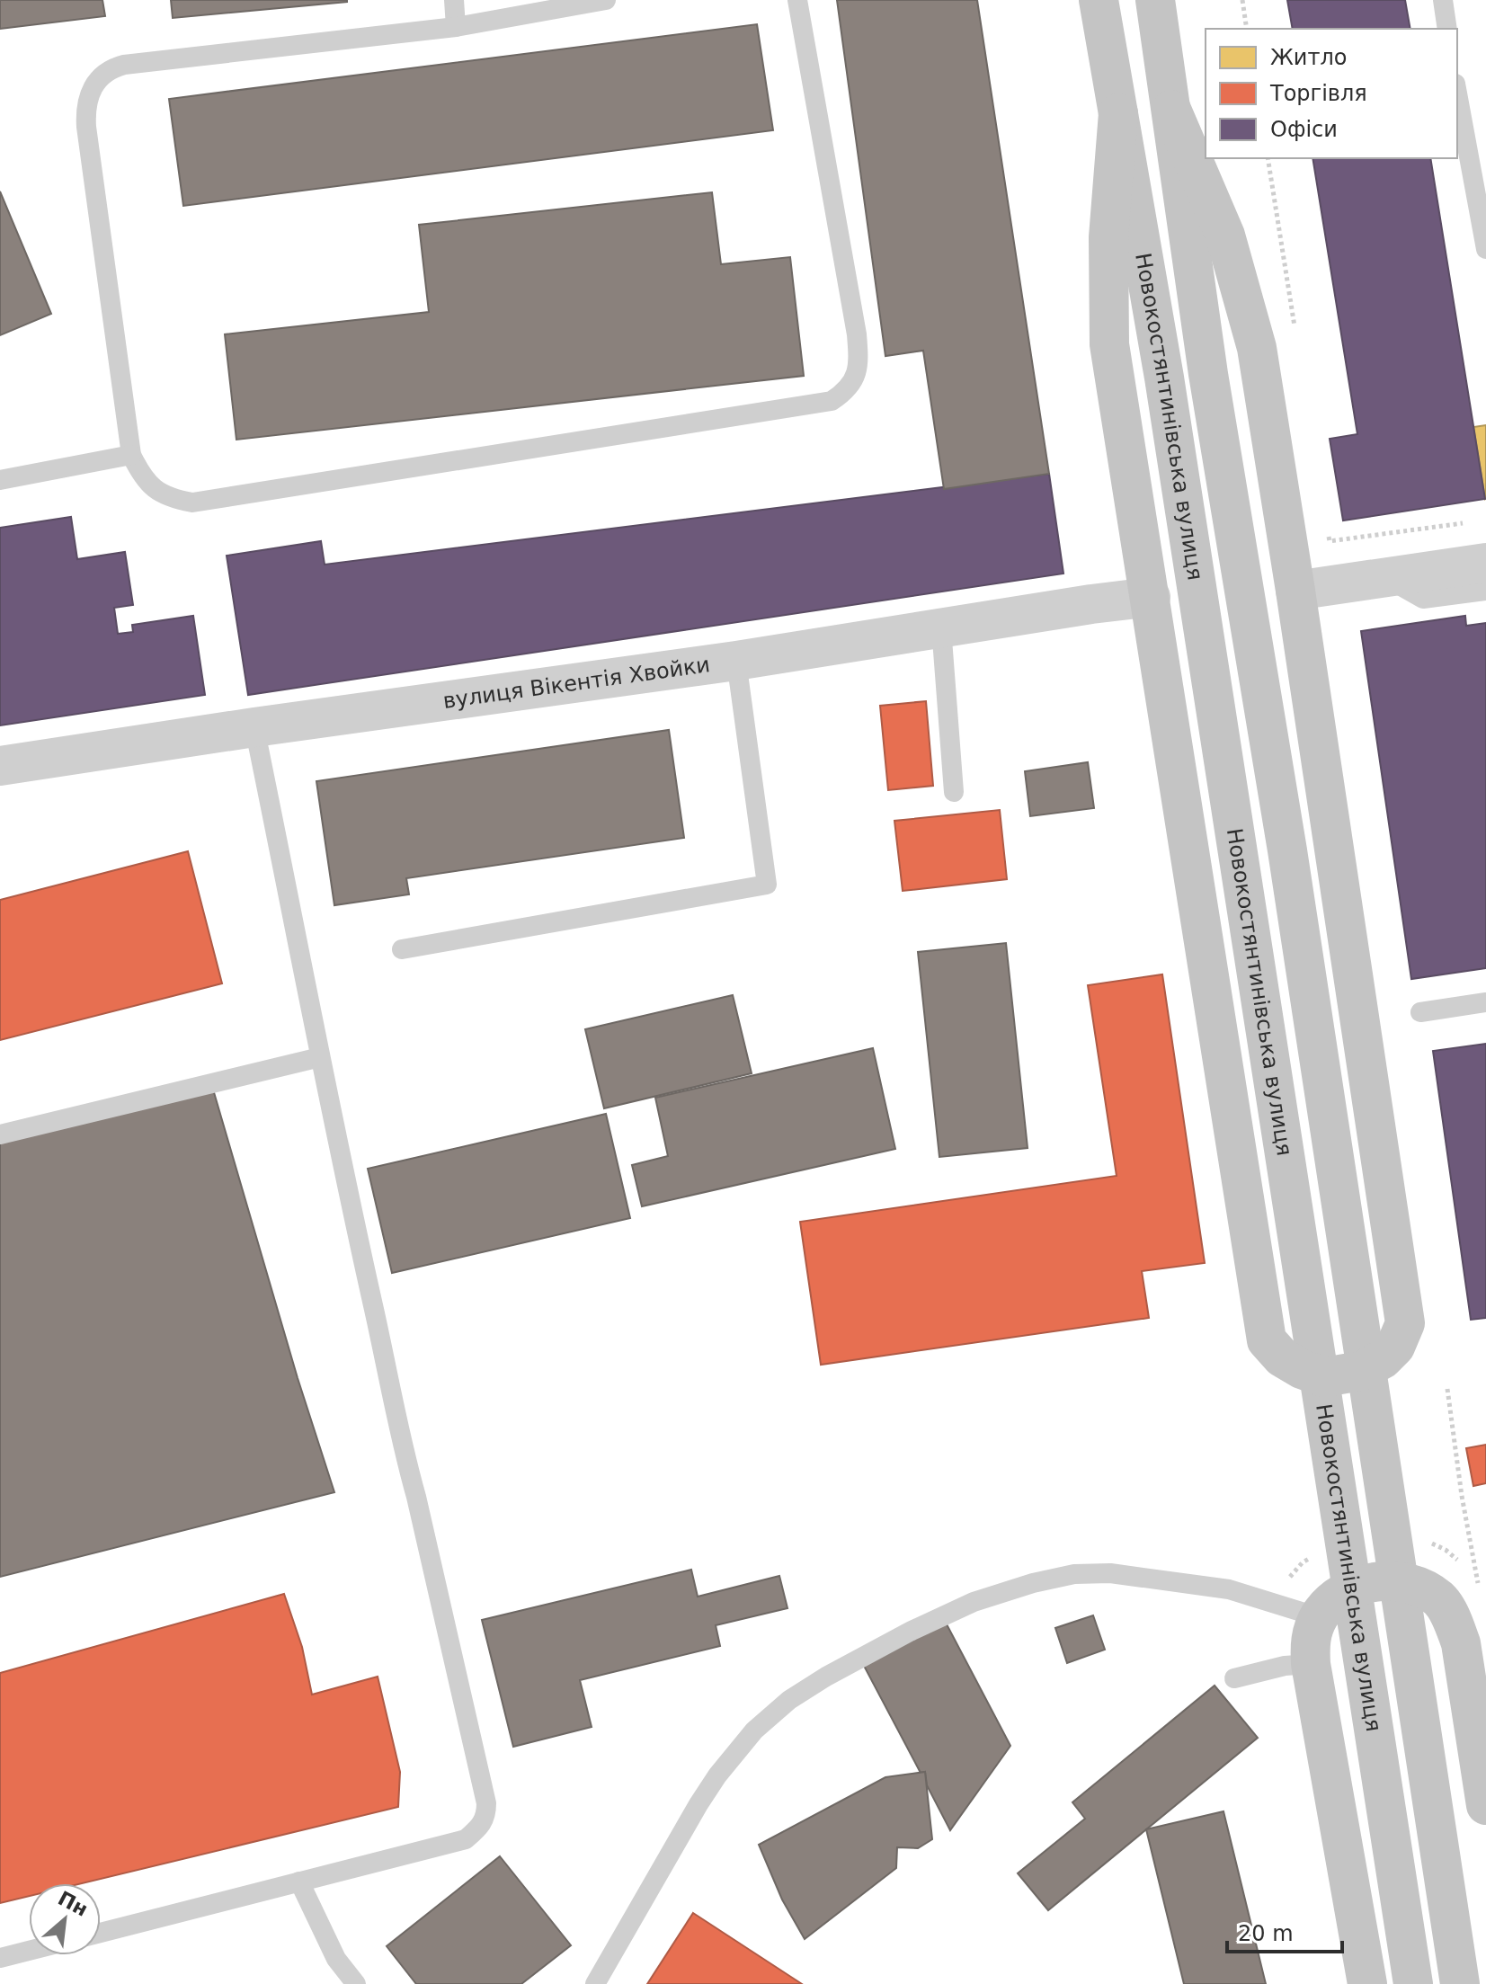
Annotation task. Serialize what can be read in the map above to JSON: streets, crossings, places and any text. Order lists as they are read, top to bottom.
{
  "streets": {
    "main road": ["Новокостянтинівська вулиця"],
    "street": ["вулиця Вікентія Хвойки"]
  },
  "legend": ["Житло", "Торгівля", "Офіси"],
  "scale_bar": "20 m",
  "north": "top right"
}
